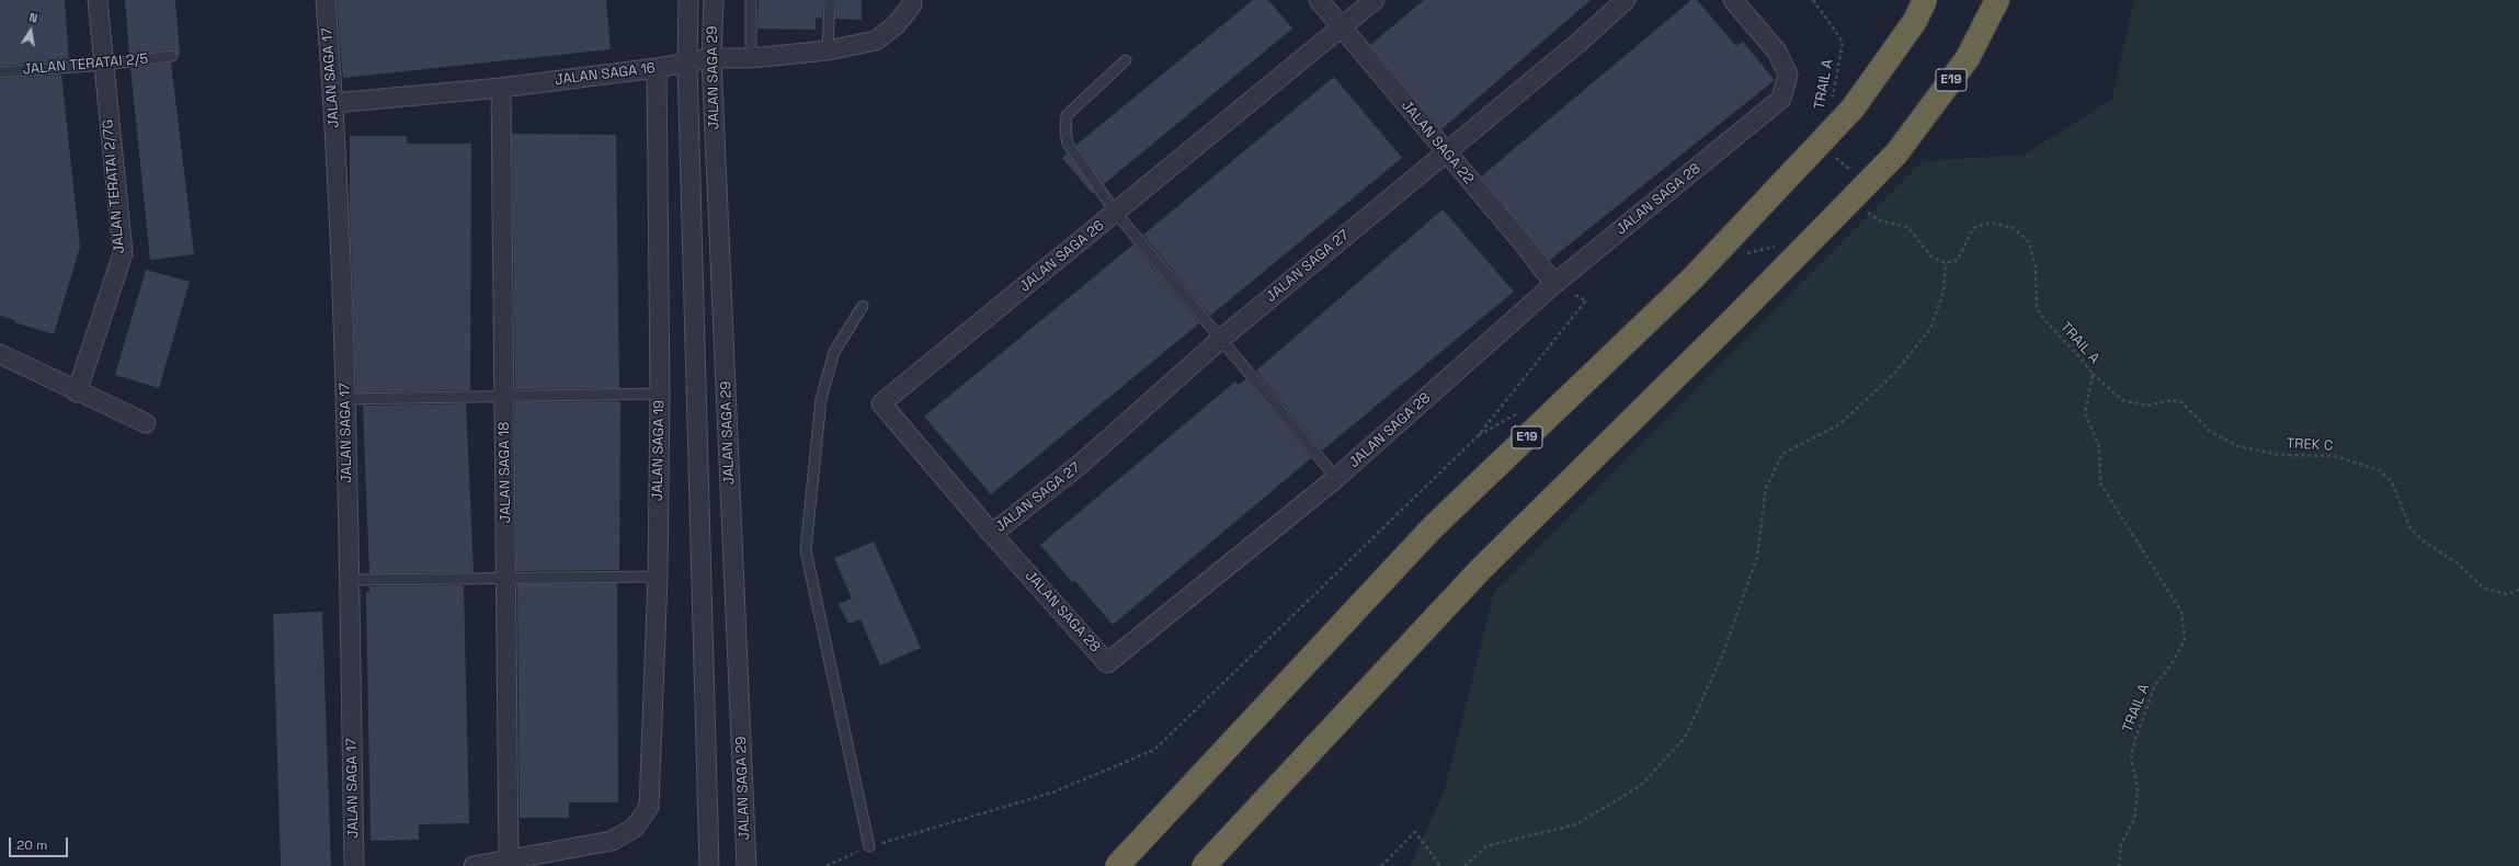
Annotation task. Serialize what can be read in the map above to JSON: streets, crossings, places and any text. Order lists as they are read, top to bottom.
{
  "streets": {
    "highway": ["E19"],
    "street": [
      "JALAN SAGA 16",
      "JALAN SAGA 17",
      "JALAN SAGA 29",
      "JALAN SAGA 22",
      "JALAN TERATAI 2/7G",
      "JALAN SAGA 28",
      "JALAN SAGA 26",
      "JALAN SAGA 27",
      "JALAN SAGA 19",
      "JALAN SAGA 18"
    ],
    "lane": ["JALAN TERATAI 2/5"],
    "path": ["TRAIL A", "TREK C"]
  },
  "crossings": [
    ["JALAN TERATAI 2/5", "JALAN TERATAI 2/7G"],
    ["JALAN SAGA 16", "JALAN SAGA 17"],
    ["JALAN SAGA 16", "JALAN SAGA 29"],
    ["JALAN SAGA 16", "JALAN SAGA 19"],
    ["JALAN SAGA 16", "JALAN SAGA 18"],
    ["TRAIL A", "TREK C"],
    ["JALAN SAGA 22", "JALAN SAGA 28"],
    ["JALAN SAGA 22", "JALAN SAGA 26"],
    ["JALAN SAGA 22", "JALAN SAGA 27"],
    ["JALAN SAGA 28", "JALAN SAGA 26"],
    ["JALAN SAGA 28", "JALAN SAGA 27"],
    ["JALAN SAGA 26", "JALAN SAGA 27"],
    ["JALAN SAGA 19", "JALAN SAGA 18"]
  ],
  "scale_bar": "20 m",
  "north": "top"
}
